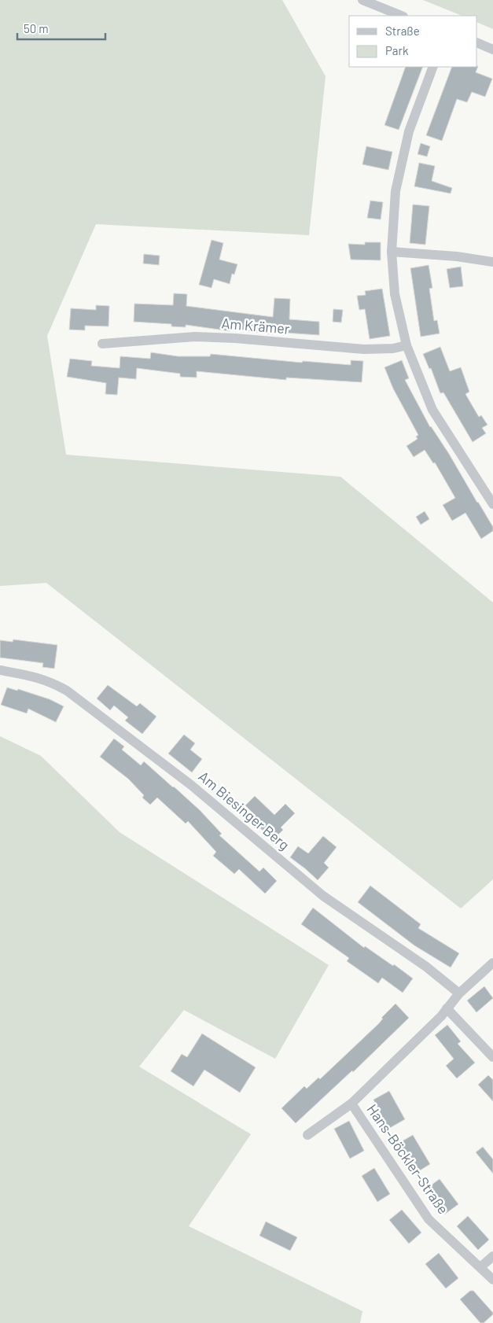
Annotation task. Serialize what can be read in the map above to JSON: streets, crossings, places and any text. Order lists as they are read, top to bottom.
{
  "streets": {
    "street": ["Am Krämer", "Am Biesinger Berg", "Hans-Böckler-Straße"]
  },
  "legend": ["Straße", "Park"],
  "scale_bar": "50 m"
}
